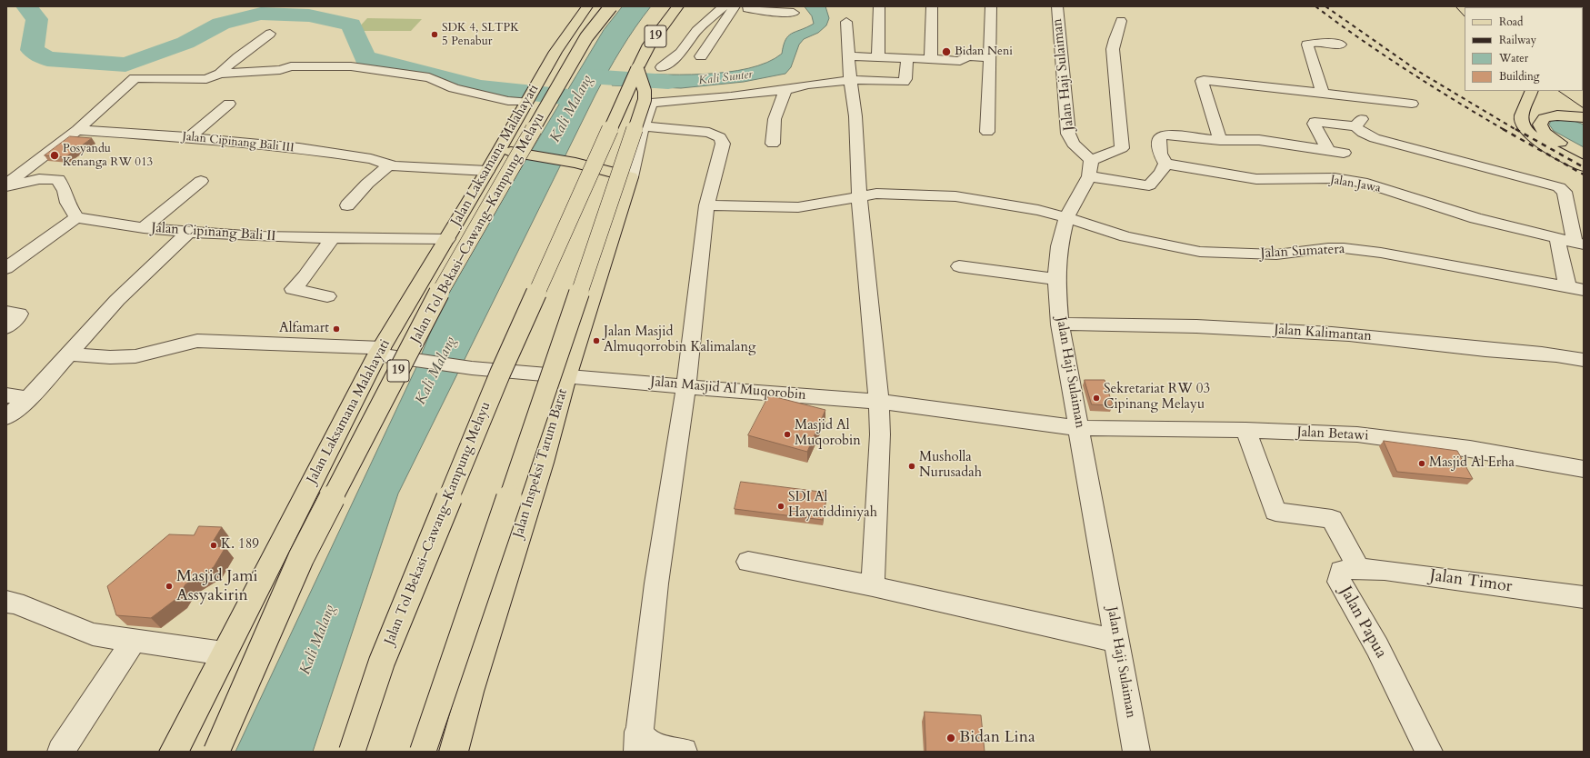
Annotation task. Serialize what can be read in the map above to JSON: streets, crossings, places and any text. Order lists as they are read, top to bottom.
{
  "streets": {
    "main road": [
      "19",
      "Jalan Laksamana Malahayati",
      "Jalan Tol Bekasi–Cawang–Kampung Melayu",
      "Jalan Inspeksi Tarum Barat"
    ],
    "street": [
      "Jalan Haji Sulaiman",
      "Jalan Cipinang Bali III",
      "Jalan Jawa",
      "Jalan Cipinang Bali II",
      "Jalan Sumatera",
      "Jalan Kalimantan",
      "Jalan Masjid Al Muqorobin",
      "Jalan Betawi",
      "Jalan Timor",
      "Jalan Papua"
    ]
  },
  "crossings": [
    ["Jalan Haji Sulaiman", "Jalan Sumatera"],
    ["Jalan Haji Sulaiman", "Jalan Kalimantan"],
    ["Jalan Haji Sulaiman", "Jalan Masjid Al Muqorobin"],
    ["Jalan Haji Sulaiman", "Jalan Betawi"],
    ["Jalan Cipinang Bali III", "Jalan Laksamana Malahayati"],
    ["Jalan Laksamana Malahayati", "Jalan Cipinang Bali II"],
    ["Jalan Laksamana Malahayati", "Jalan Masjid Al Muqorobin"],
    ["Jalan Masjid Al Muqorobin", "Jalan Betawi"],
    ["Jalan Masjid Al Muqorobin", "Jalan Inspeksi Tarum Barat"],
    ["Jalan Betawi", "Jalan Papua"],
    ["Jalan Timor", "Jalan Papua"]
  ],
  "water": ["Kali Sunter", "Kali Malang"],
  "places": [
    "SDK 4, SLTPK 5 Penabur",
    "Bidan Neni",
    "Posyandu Kenanga RW 013",
    "Alfamart",
    "Jalan Masjid Almuqorrobin Kalimalang",
    "Sekretariat RW 03 Cipinang Melayu",
    "Masjid Al Muqorobin",
    "Masjid Al Erha",
    "Musholla Nurusadah",
    "SDI Al Hayatiddiniyah",
    "K. 189",
    "Masjid Jami Assyakirin",
    "Bidan Lina"
  ],
  "legend": [
    "Road",
    "Railway",
    "Water",
    "Building"
  ]
}
